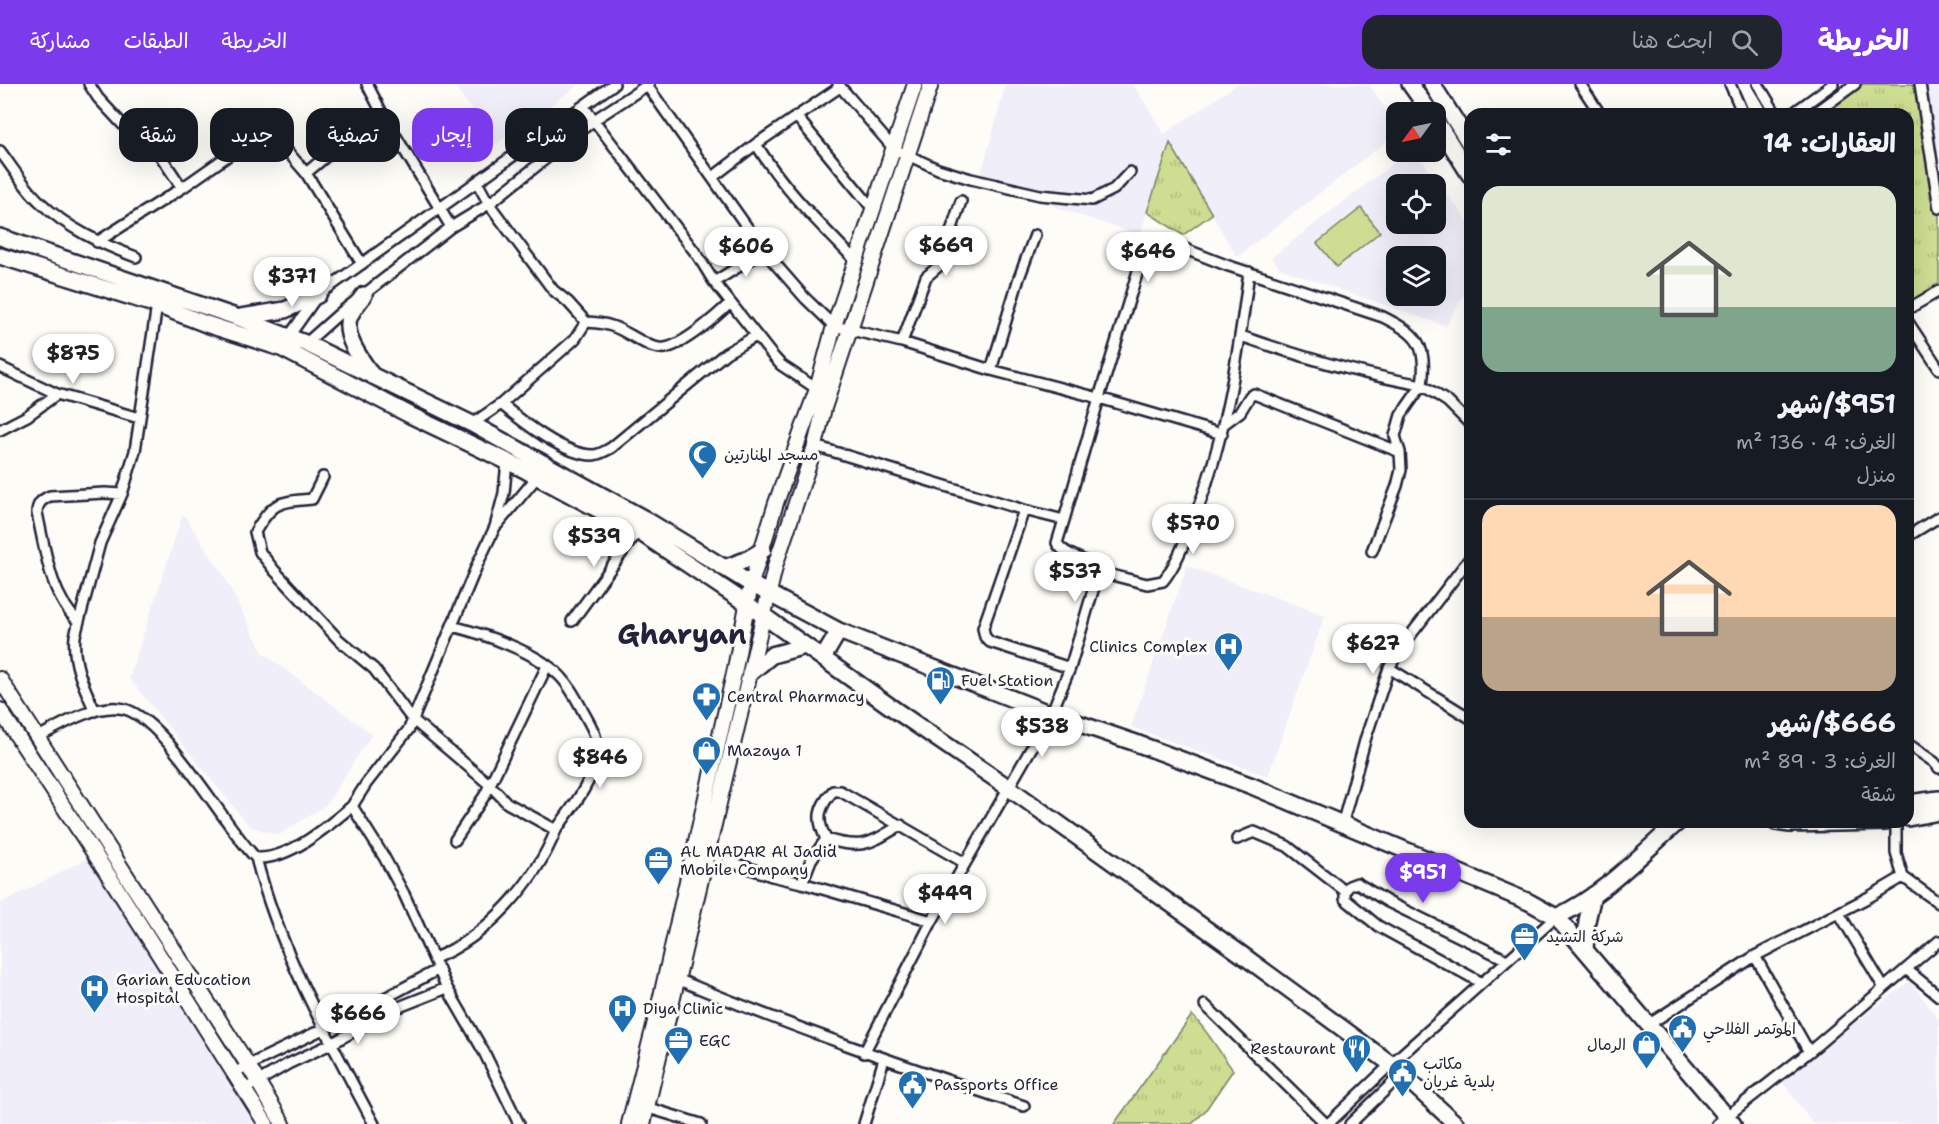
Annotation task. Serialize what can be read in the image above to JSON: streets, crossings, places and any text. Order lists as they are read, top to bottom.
{
  "districts": ["Gharyan"],
  "places": {
    "mosque": ["مسجد المنارتين"],
    "hospital": ["Clinics Complex", "Garian Education Hospital", "Diya Clinic"],
    "fuel station": ["Fuel Station"],
    "pharmacy": ["Central Pharmacy"],
    "shop": ["Mazaya 1", "الرمال"],
    "office": ["AL MADAR Al Jadid Mobile Company", "شركة التشيد", "EGC"],
    "public building": ["الموتمر الفلاحي", "مكاتب بلدية غريان", "Passports Office"],
    "restaurant": ["Restaurant"]
  },
  "north": "bottom left",
  "page": {
    "header": "الخريطة",
    "search": "ابحث هنا",
    "nav": ["الخريطة", "الطبقات", "مشاركة"],
    "chip": [
      "شراء",
      "إيجار",
      "تصفية",
      "جديد",
      "شقة"
    ],
    "heading": "العقارات: 14",
    "list": [
      {
        "name": "$951/شهر",
        "note": "الغرف: 4 · 136 m² · منزل"
      },
      {
        "name": "$666/شهر",
        "note": "الغرف: 3 · 89 m² · شقة"
      }
    ],
    "price": [
      "$669",
      "$606",
      "$646",
      "$371",
      "$875",
      "$570",
      "$539",
      "$537",
      "$627",
      "$538",
      "$846",
      "$951",
      "$449",
      "$666"
    ]
  }
}
